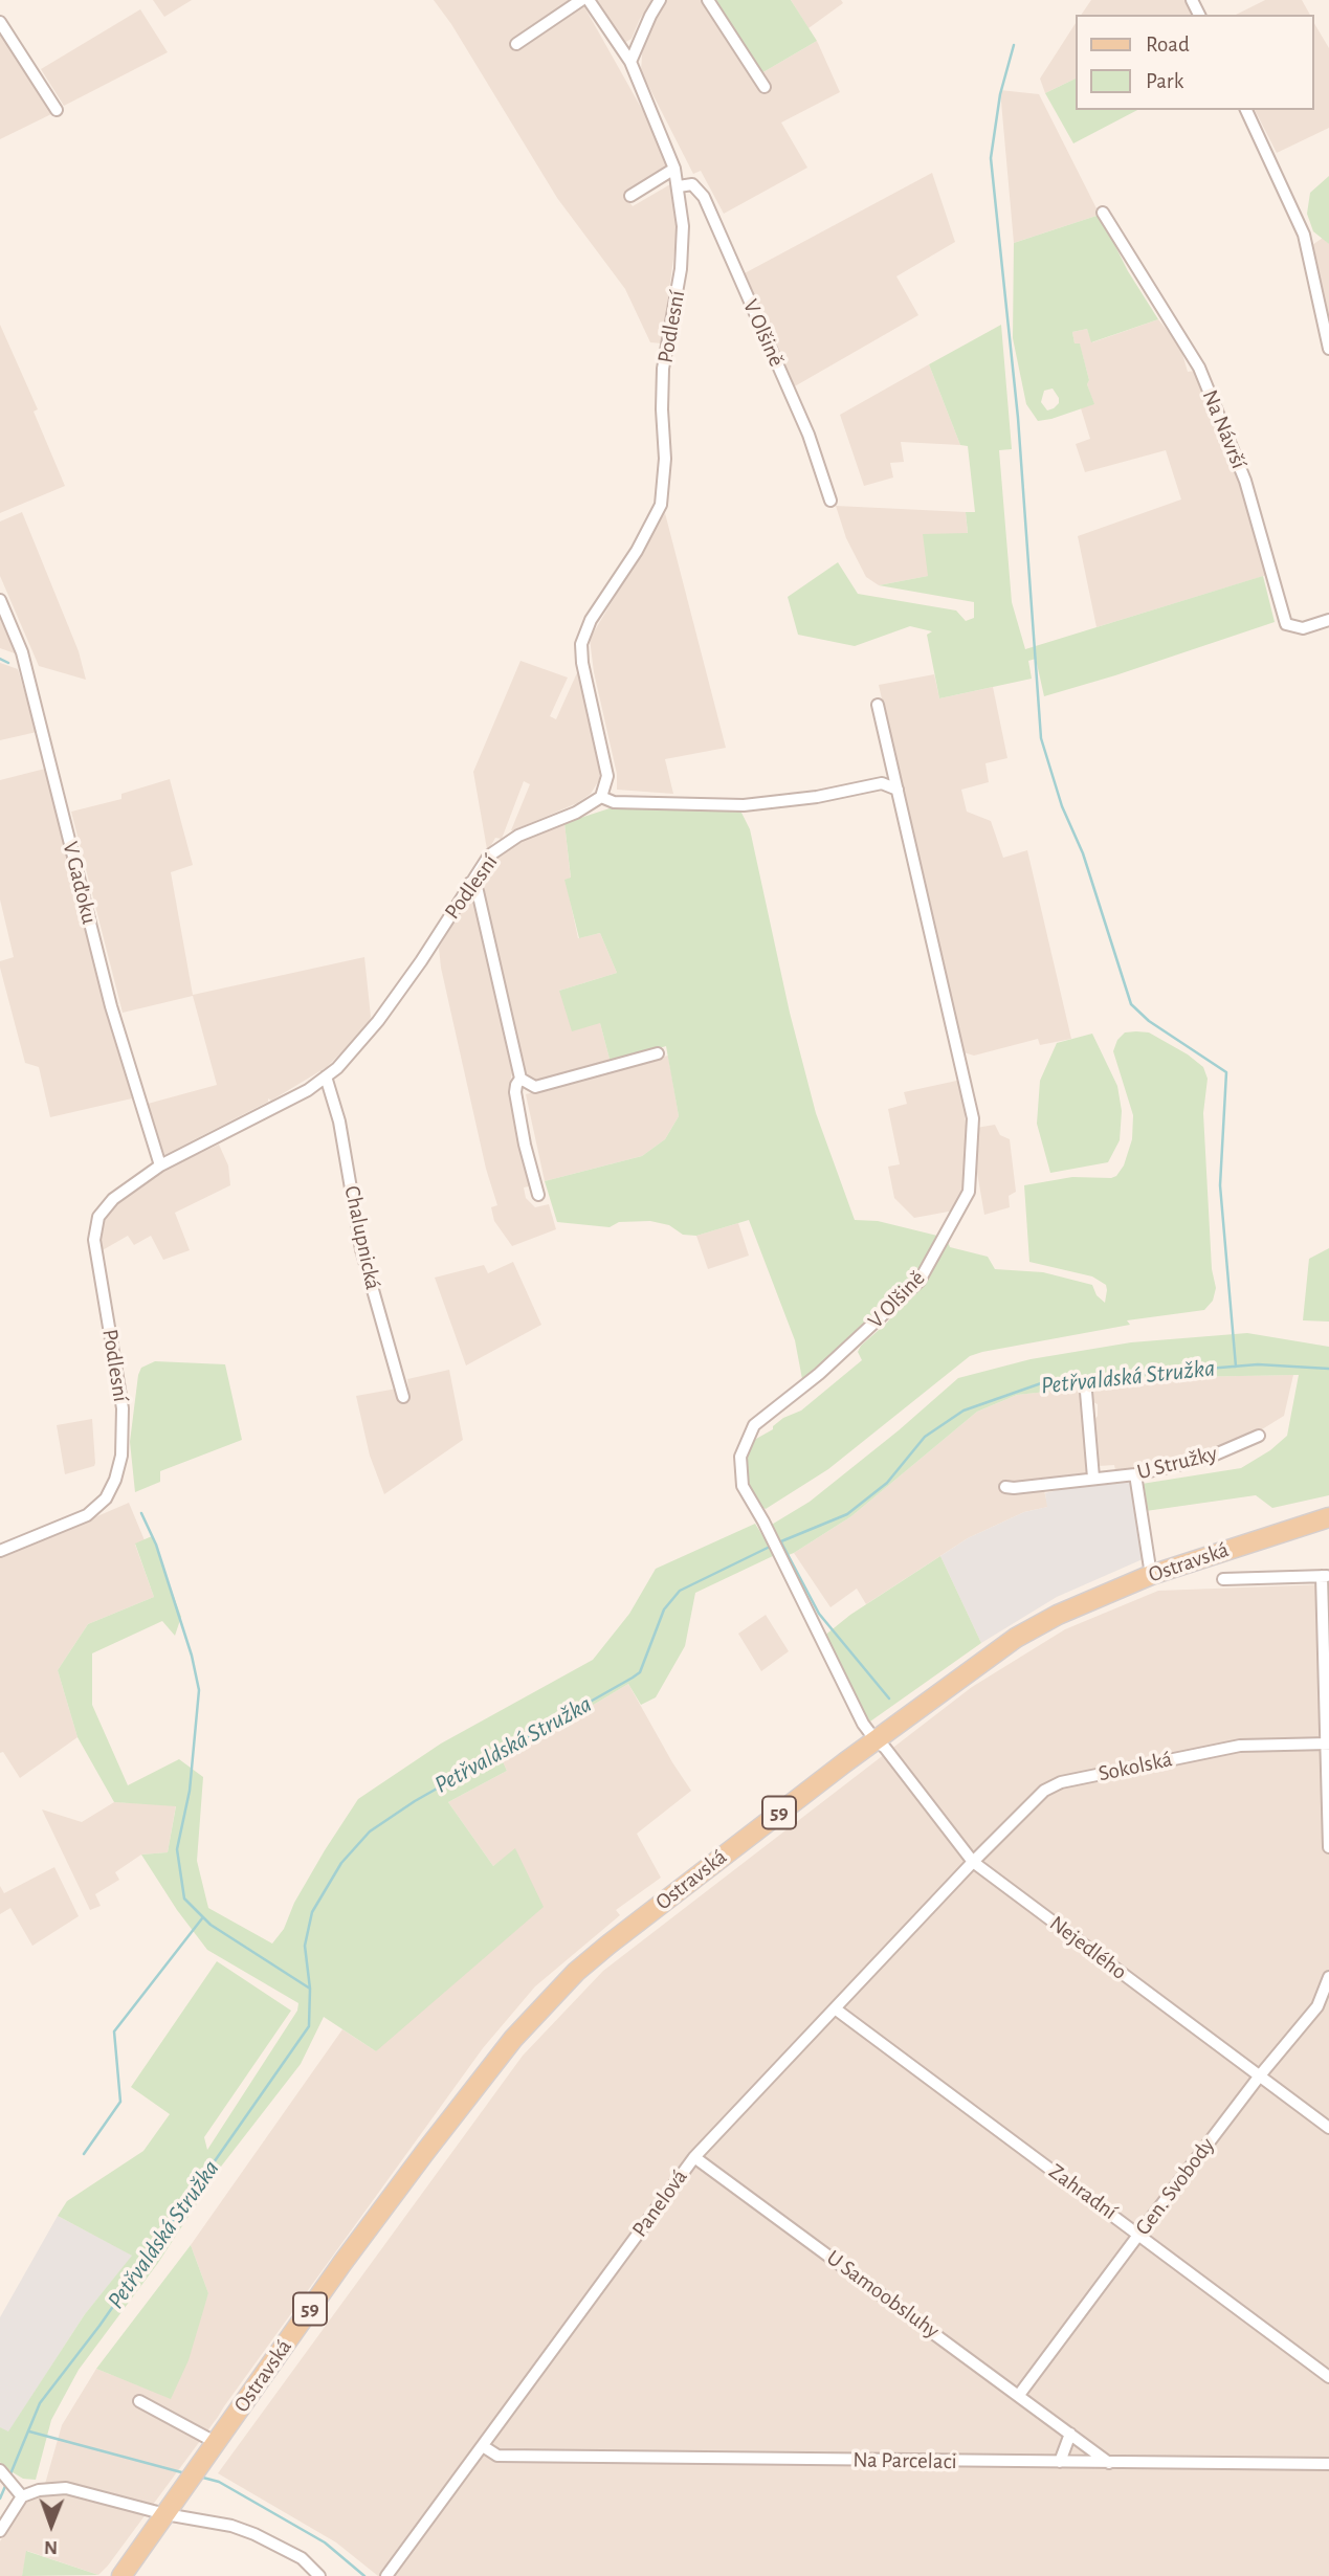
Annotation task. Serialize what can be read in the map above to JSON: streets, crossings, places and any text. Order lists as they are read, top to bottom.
{
  "streets": {
    "main road": ["Ostravská", "59"],
    "street": [
      "Podlesní",
      "V Olšině",
      "Na Návrší",
      "V Gaďoku",
      "Chalupnická",
      "U Stružky",
      "Sokolská",
      "Nejedlého",
      "Gen. Svobody",
      "Zahradní",
      "Panelová",
      "U Samoobsluhy",
      "Na Parcelaci"
    ]
  },
  "crossings": [
    ["Podlesní", "V Olšině"],
    ["Podlesní", "V Gaďoku"],
    ["Podlesní", "Chalupnická"],
    ["V Olšině", "Ostravská"],
    ["V Olšině", "Nejedlého"],
    ["Ostravská", "Nejedlého"],
    ["Sokolská", "Nejedlého"],
    ["Sokolská", "Panelová"],
    ["Nejedlého", "Gen. Svobody"],
    ["Nejedlého", "Panelová"],
    ["Gen. Svobody", "Zahradní"],
    ["Gen. Svobody", "U Samoobsluhy"],
    ["Zahradní", "Panelová"],
    ["Panelová", "U Samoobsluhy"],
    ["Panelová", "Na Parcelaci"],
    ["U Samoobsluhy", "Na Parcelaci"]
  ],
  "water": ["Petřvaldská Stružka"],
  "legend": ["Road", "Park"],
  "north": "bottom"
}
